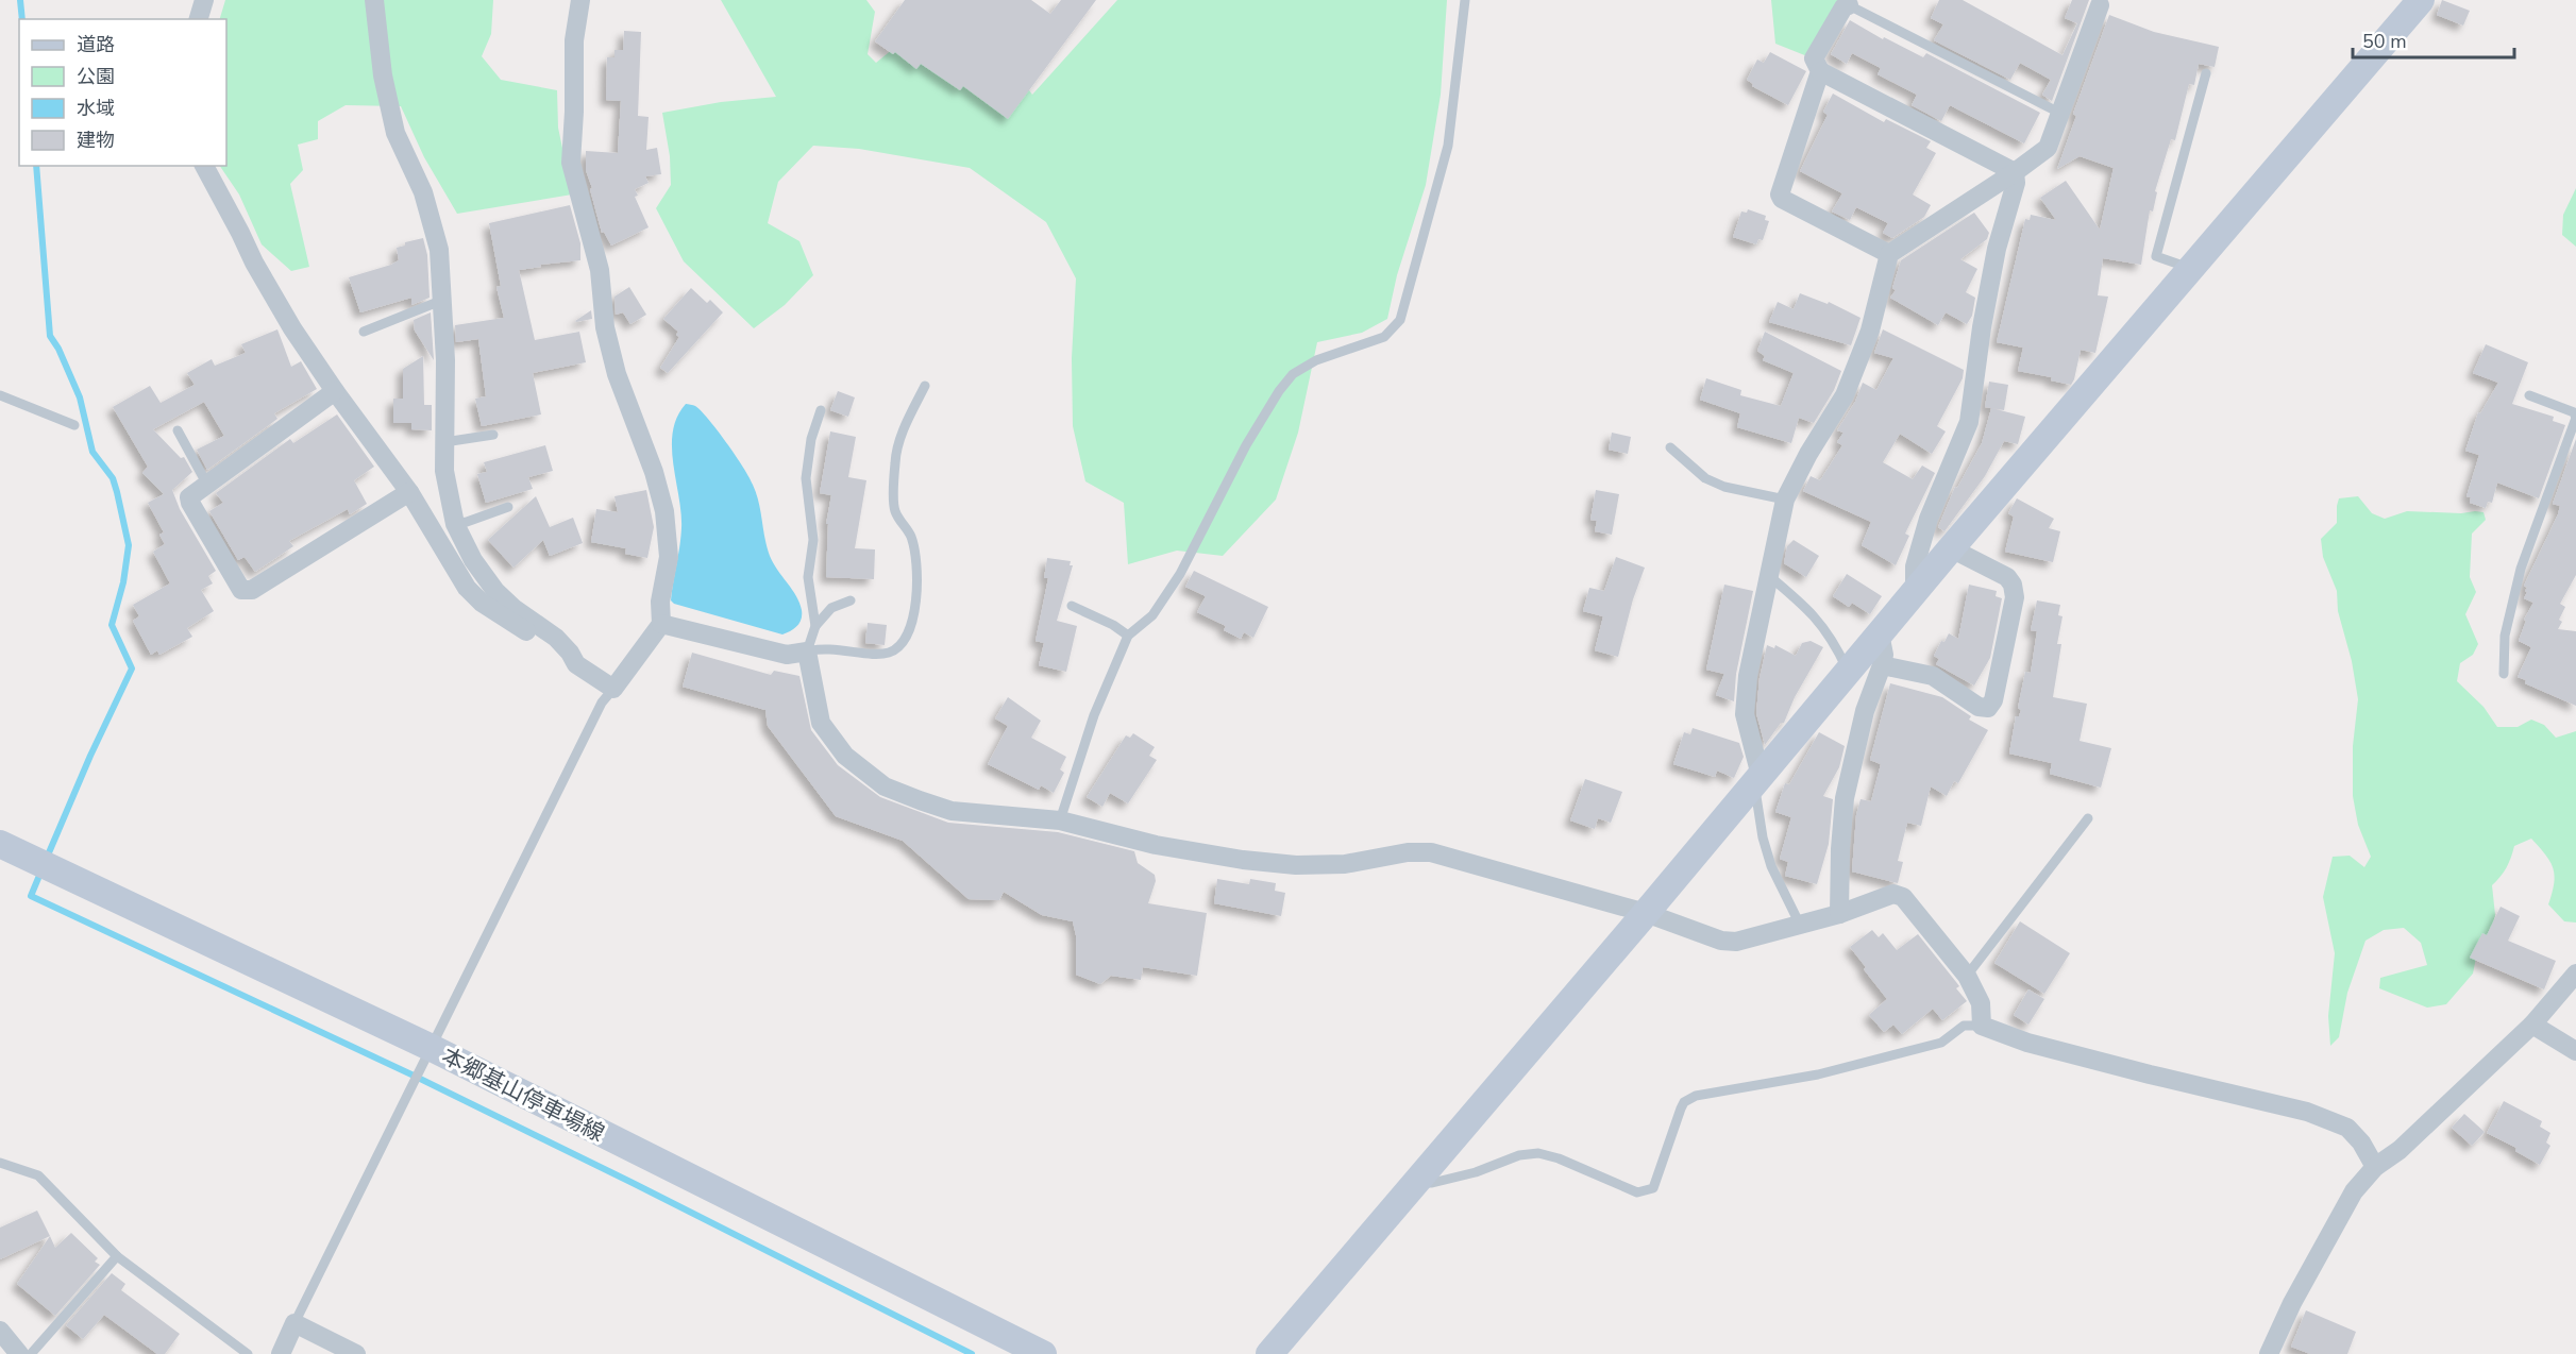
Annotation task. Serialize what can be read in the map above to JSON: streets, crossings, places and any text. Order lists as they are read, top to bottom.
{
  "streets": {
    "street": ["本郷基山停車場線"]
  },
  "legend": [
    "道路",
    "公園",
    "水域",
    "建物"
  ],
  "scale_bar": "50 m"
}
